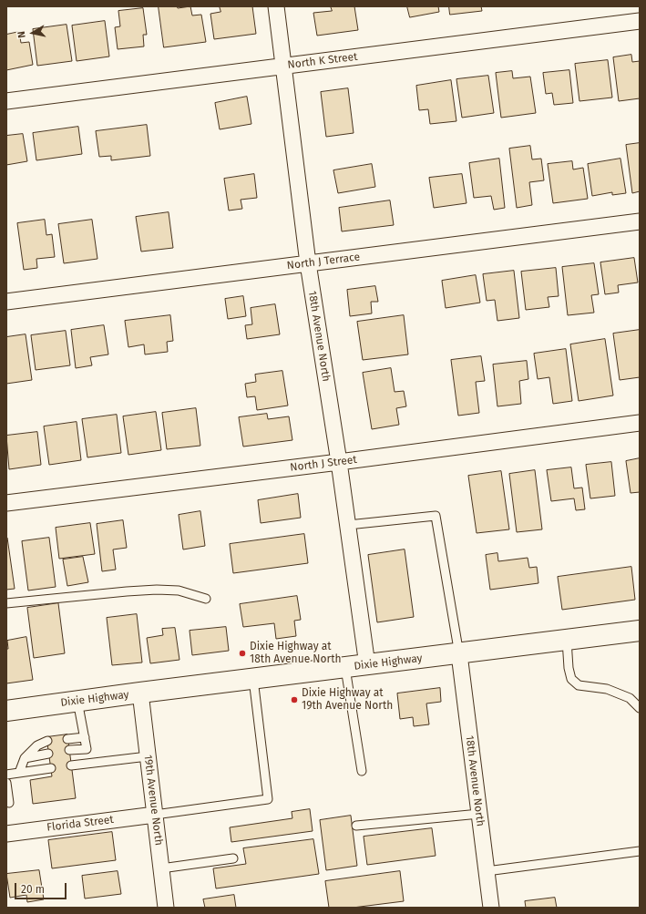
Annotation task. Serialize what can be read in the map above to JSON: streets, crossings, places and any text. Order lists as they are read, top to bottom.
{
  "streets": {
    "main road": ["Dixie Highway"],
    "street": [
      "North K Street",
      "North J Terrace",
      "18th Avenue North",
      "North J Street",
      "19th Avenue North",
      "Florida Street"
    ]
  },
  "crossings": [
    ["North K Street", "18th Avenue North"],
    ["North J Terrace", "18th Avenue North"],
    ["18th Avenue North", "North J Street"],
    ["18th Avenue North", "Dixie Highway"],
    ["Dixie Highway", "19th Avenue North"],
    ["19th Avenue North", "Florida Street"]
  ],
  "places": ["Dixie Highway at 18th Avenue North", "Dixie Highway at 19th Avenue North"],
  "scale_bar": "20 m",
  "north": "left"
}
